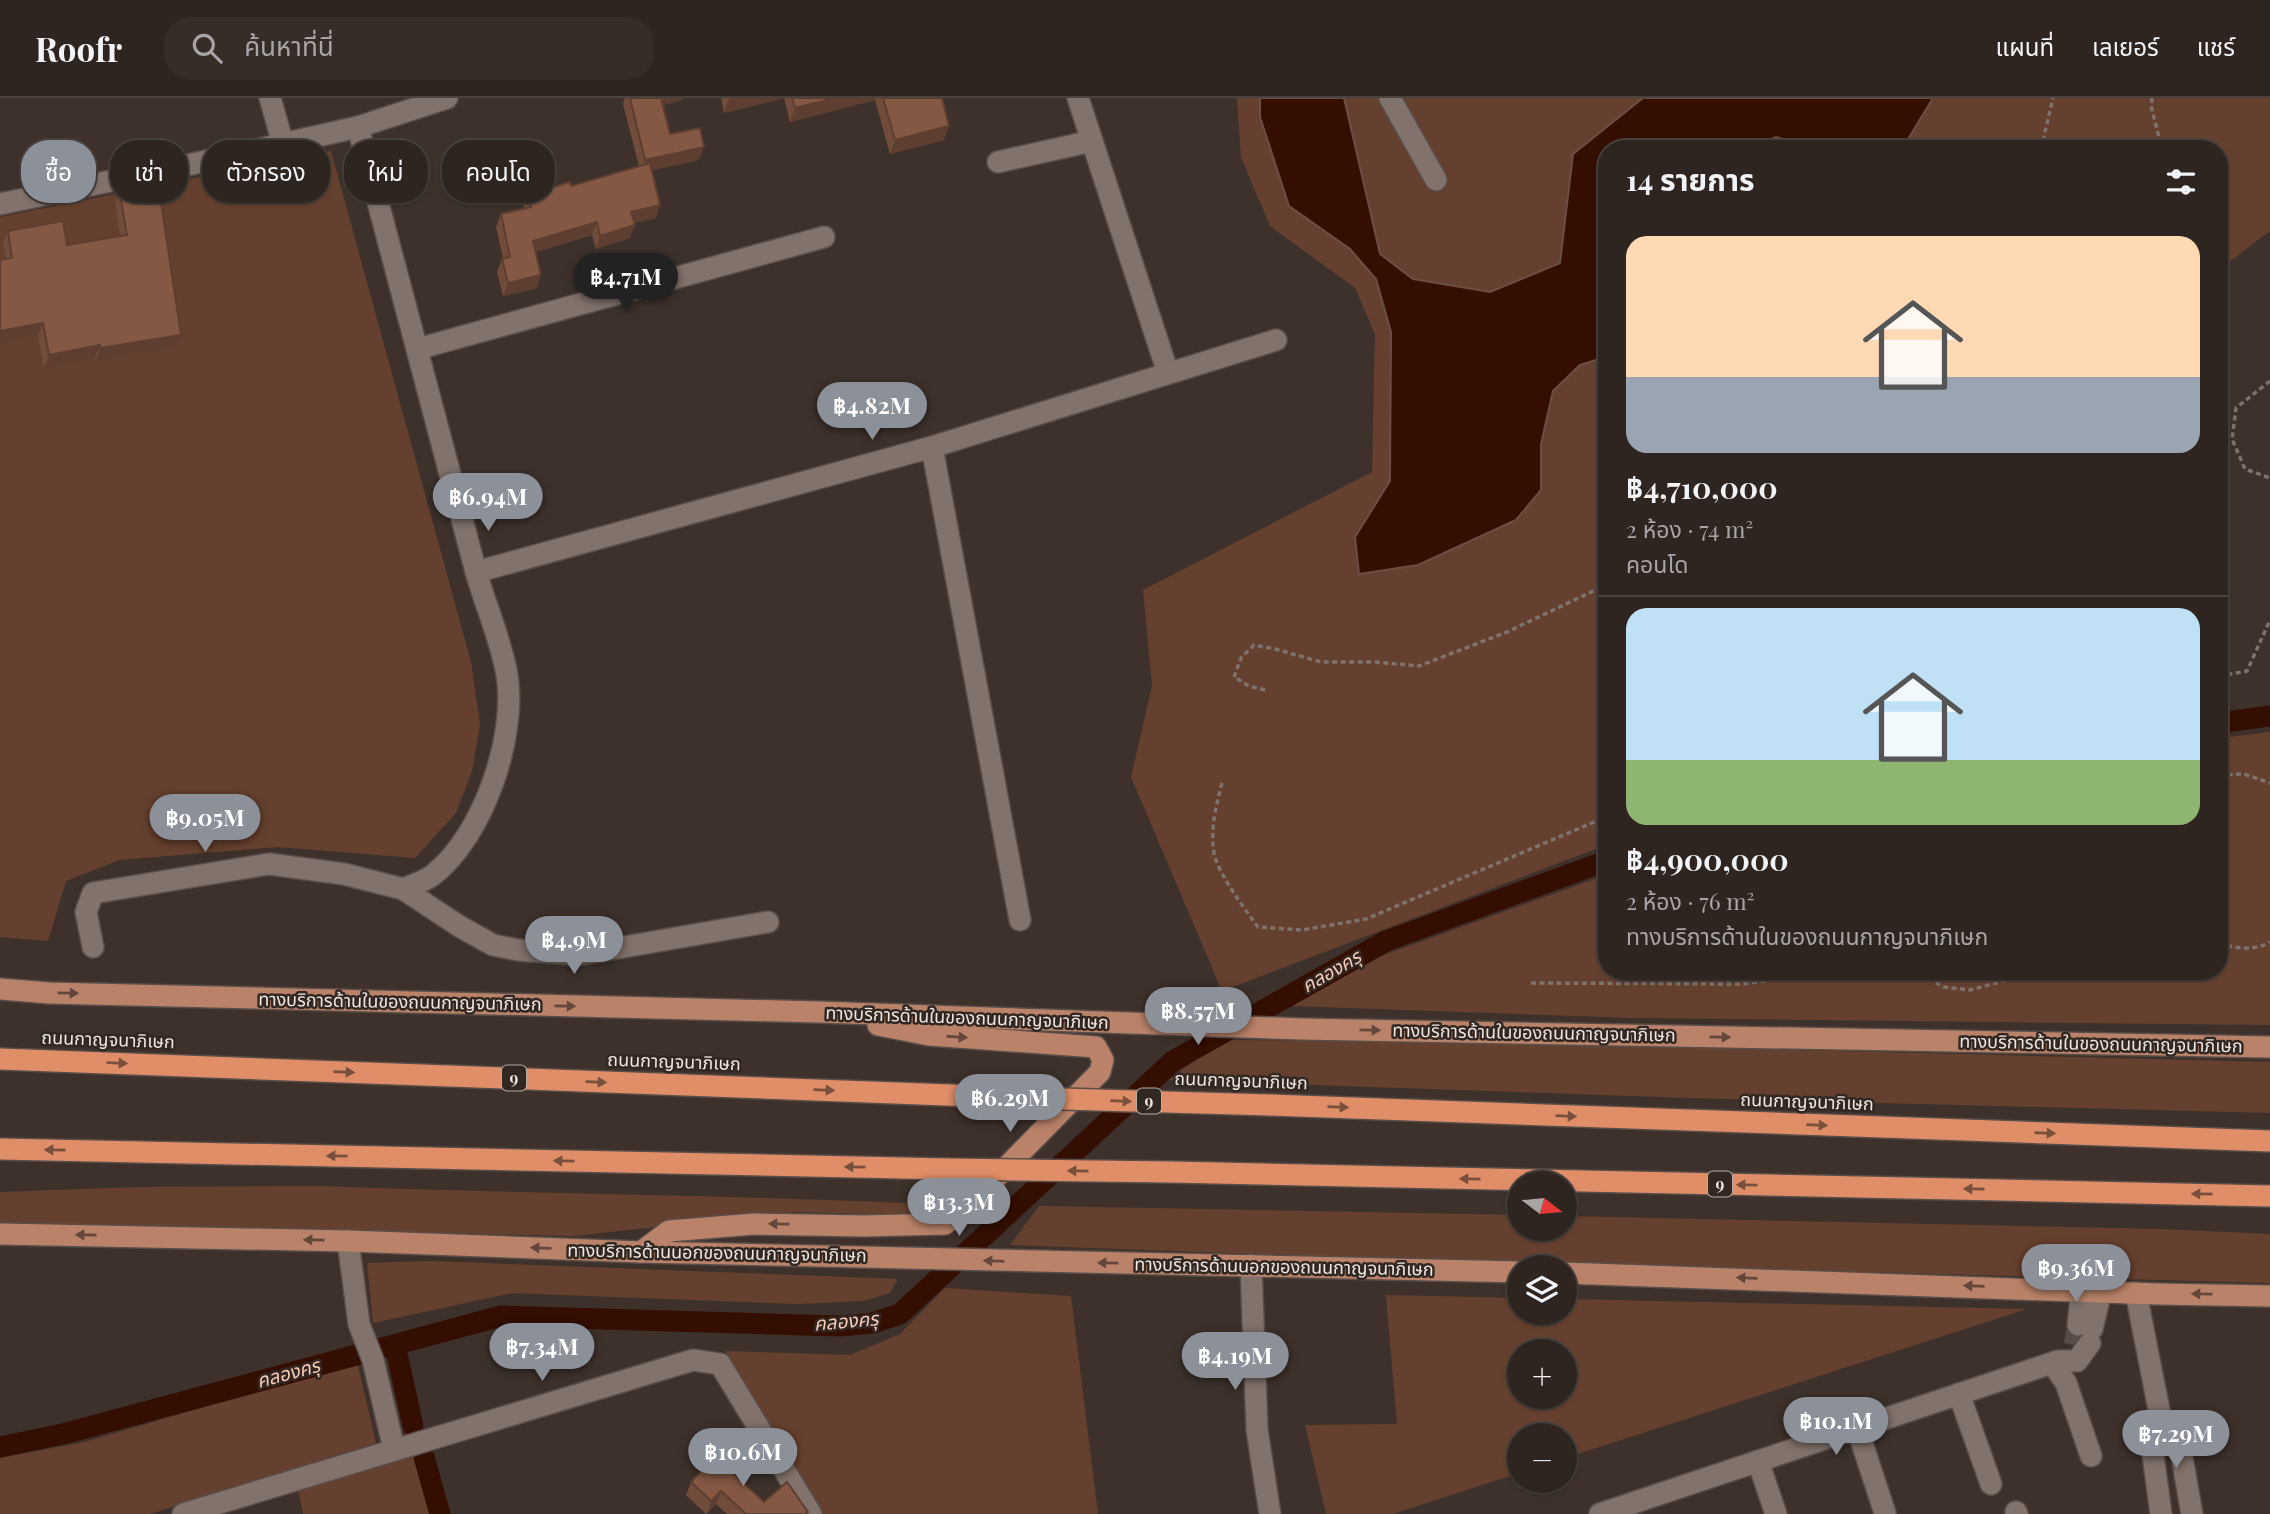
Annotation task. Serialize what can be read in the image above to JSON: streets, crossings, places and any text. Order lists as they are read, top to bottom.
{
  "streets": {
    "highway": ["ถนนกาญจนาภิเษก", "9"],
    "main road": ["ทางบริการด้านในของถนนกาญจนาภิเษก", "ทางบริการด้านนอกของถนนกาญจนาภิเษก"]
  },
  "one_way": ["ทางบริการด้านในของถนนกาญจนาภิเษก", "ทางบริการด้านนอกของถนนกาญจนาภิเษก"],
  "water": ["คลองครุ"],
  "north": "right",
  "page": {
    "header": "Roofr",
    "search": "ค้นหาที่นี่",
    "nav": ["แผนที่", "เลเยอร์", "แชร์"],
    "chip": [
      "ซื้อ",
      "เช่า",
      "ตัวกรอง",
      "ใหม่",
      "คอนโด"
    ],
    "heading": "14 รายการ",
    "list": [
      {
        "name": "฿4,710,000",
        "note": "2 ห้อง · 74 m² · คอนโด"
      },
      {
        "name": "฿4,900,000",
        "note": "2 ห้อง · 76 m² · ทางบริการด้านในของถนนกาญจนาภิเษก"
      }
    ],
    "price": [
      "฿4.71M",
      "฿4.82M",
      "฿6.94M",
      "฿9.05M",
      "฿4.9M",
      "฿8.57M",
      "฿6.29M",
      "฿13.3M",
      "฿9.36M",
      "฿7.34M",
      "฿4.19M",
      "฿10.1M",
      "฿7.29M",
      "฿10.6M"
    ],
    "map_buttons": ["+", "−"]
  }
}
